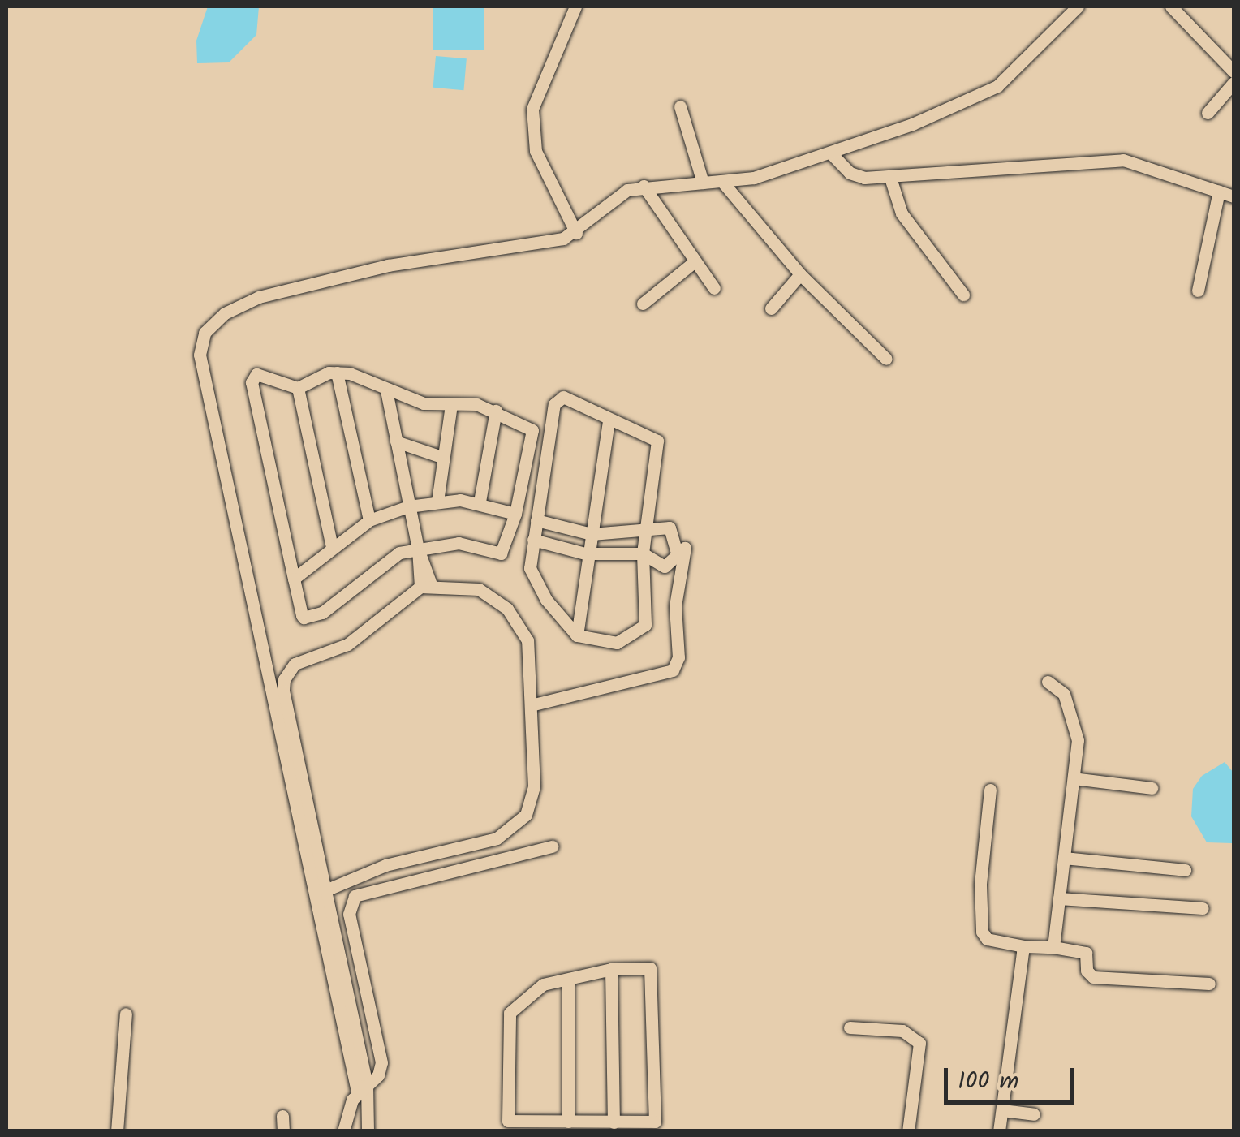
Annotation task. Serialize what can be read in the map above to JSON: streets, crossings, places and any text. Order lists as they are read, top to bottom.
{
  "scale_bar": "100 m"
}
